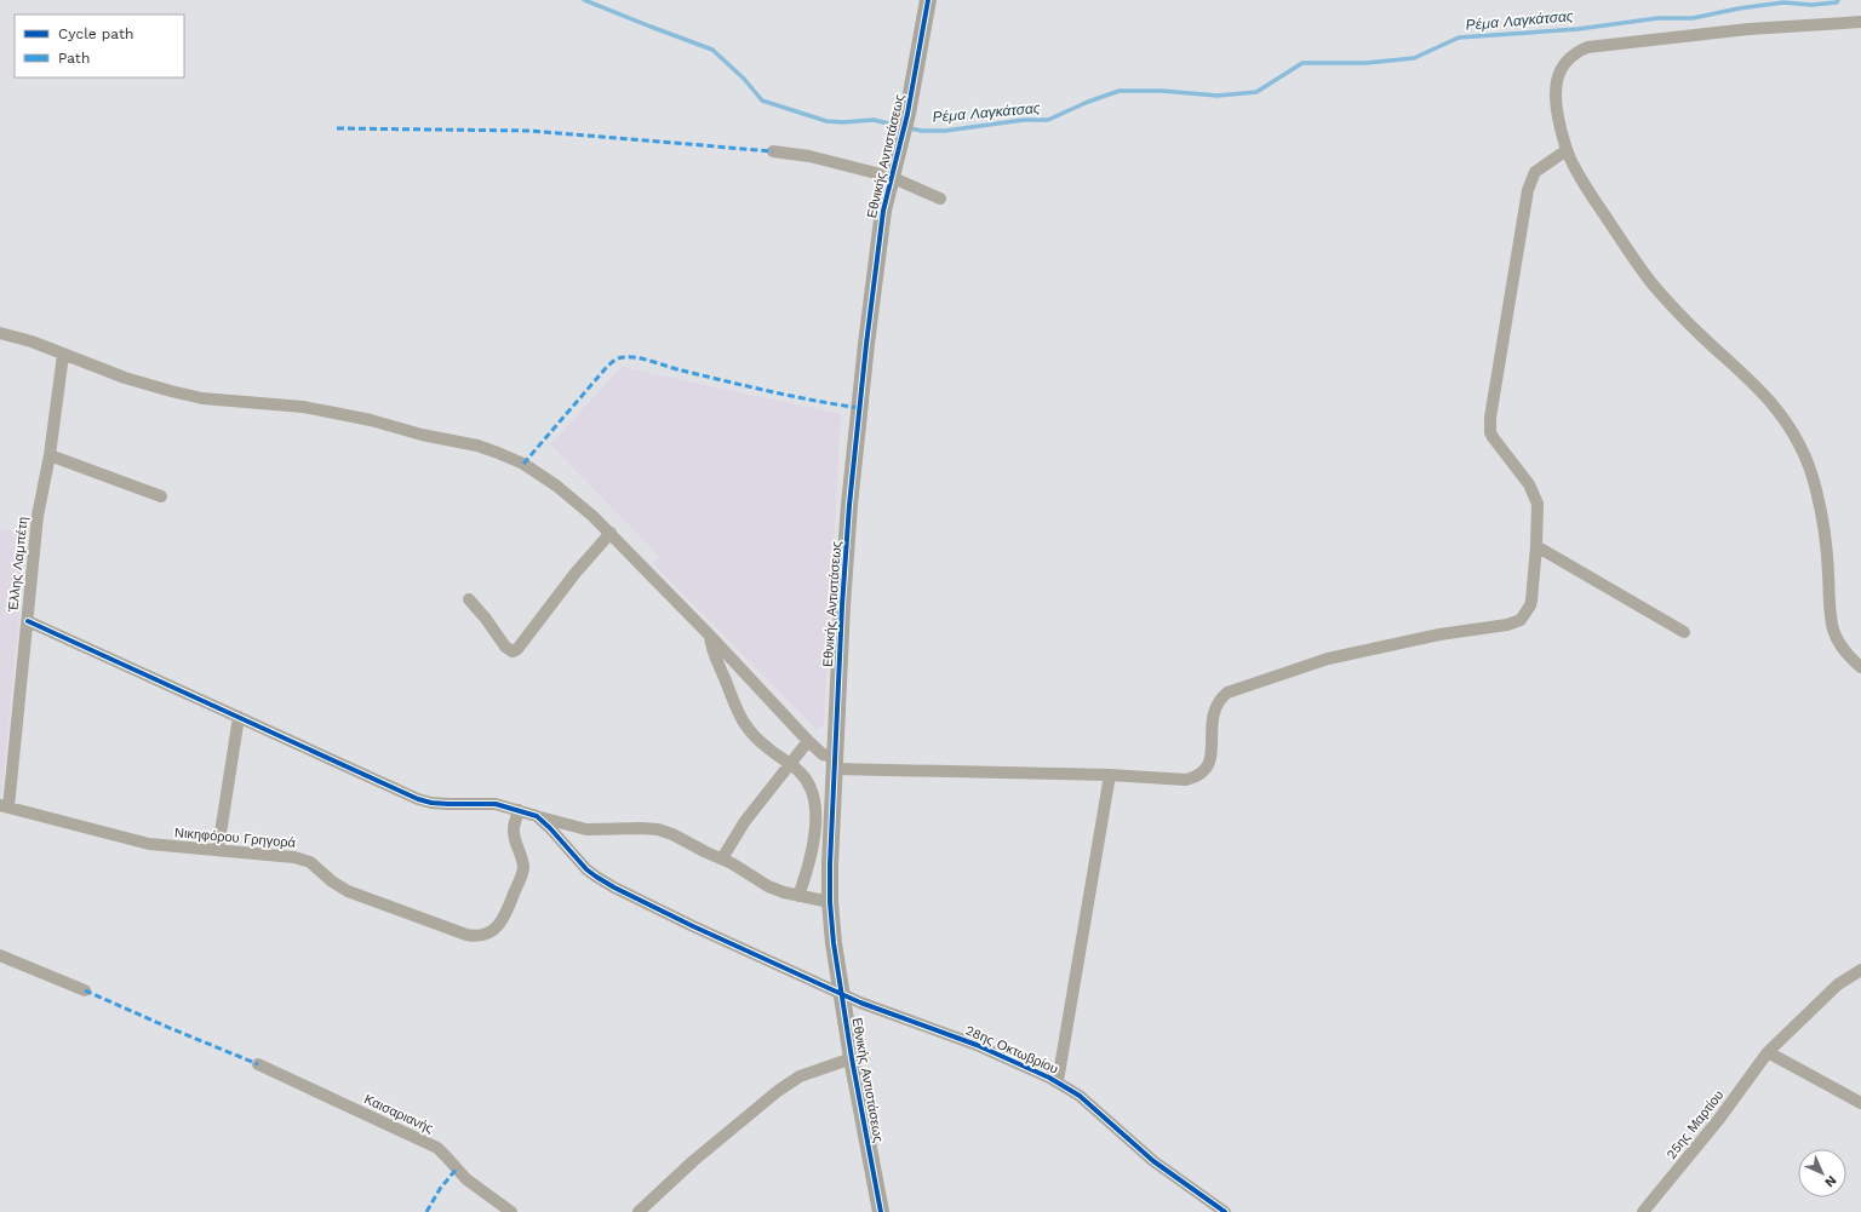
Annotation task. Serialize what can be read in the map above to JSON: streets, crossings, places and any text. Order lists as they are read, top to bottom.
{
  "streets": {
    "street": [
      "Εθνικής Αντιστάσεως",
      "Έλλης Λαμπέτη",
      "Νικηφόρου Γρηγορά",
      "28ης Οκτωβρίου",
      "Καισαριανής",
      "25ης Μαρτίου"
    ]
  },
  "crossings": [
    ["Εθνικής Αντιστάσεως", "28ης Οκτωβρίου"],
    ["Έλλης Λαμπέτη", "Νικηφόρου Γρηγορά"]
  ],
  "water": ["Ρέμα Λαγκάτσας"],
  "legend": ["Cycle path", "Path"],
  "north": "bottom right"
}
